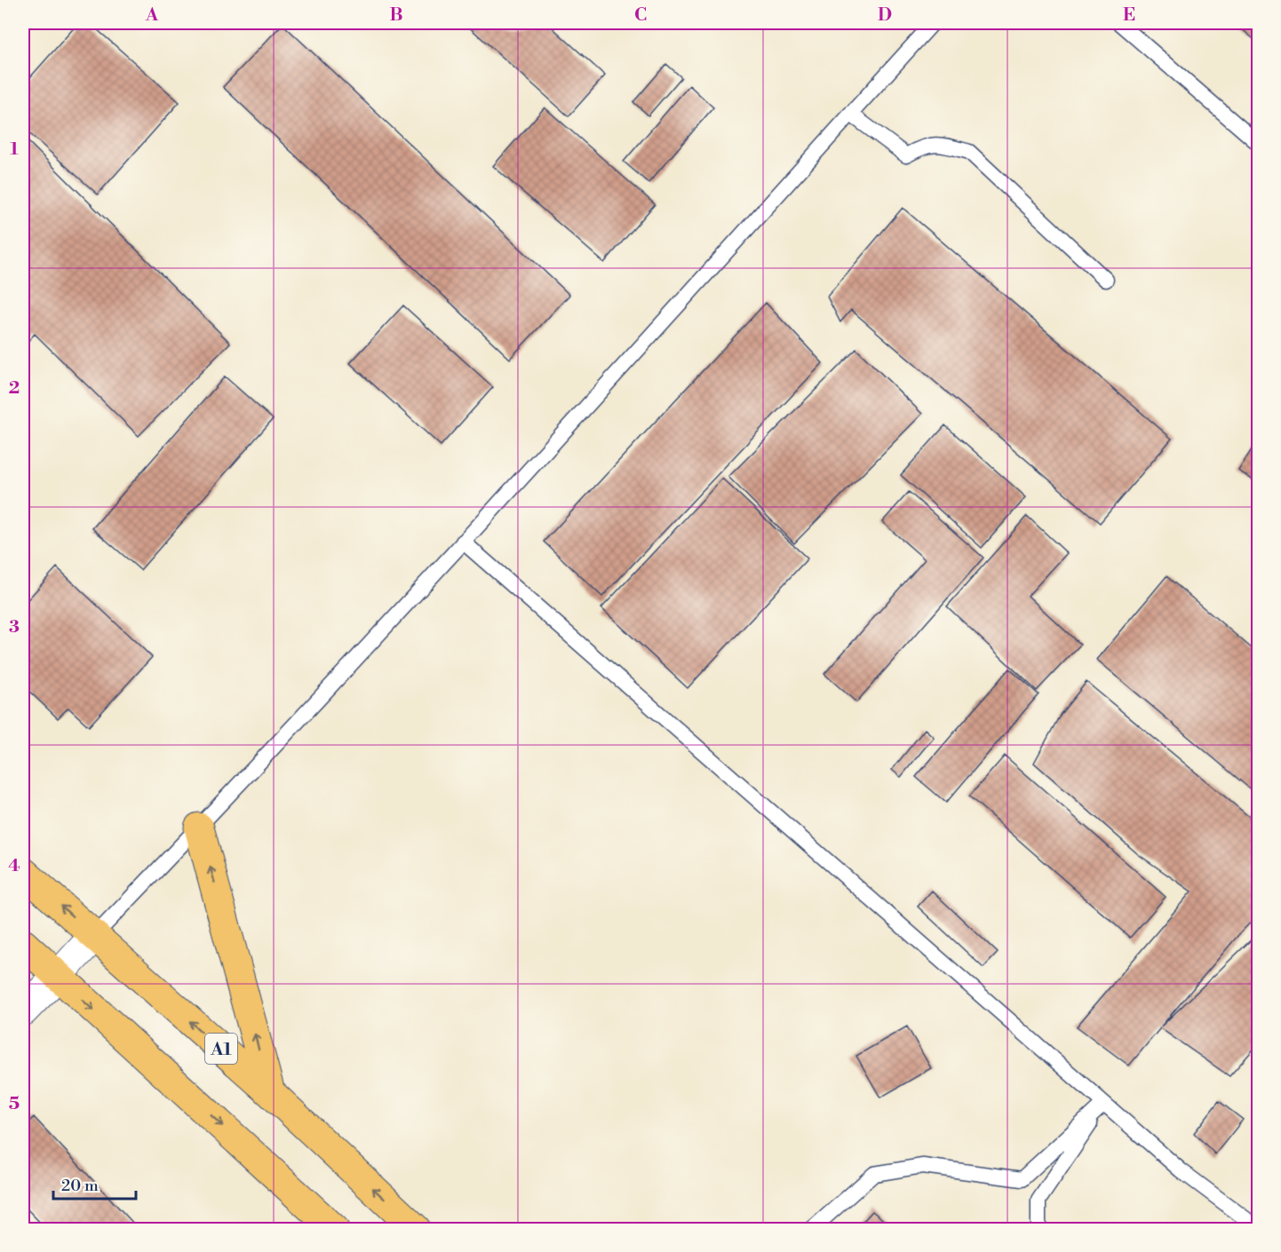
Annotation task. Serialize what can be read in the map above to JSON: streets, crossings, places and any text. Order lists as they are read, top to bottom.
{
  "streets": {
    "highway": ["A1"]
  },
  "scale_bar": "20 m",
  "grid": {
    "columns": [
      "A",
      "B",
      "C",
      "D",
      "E"
    ],
    "rows": [
      "1",
      "2",
      "3",
      "4",
      "5"
    ]
  }
}
